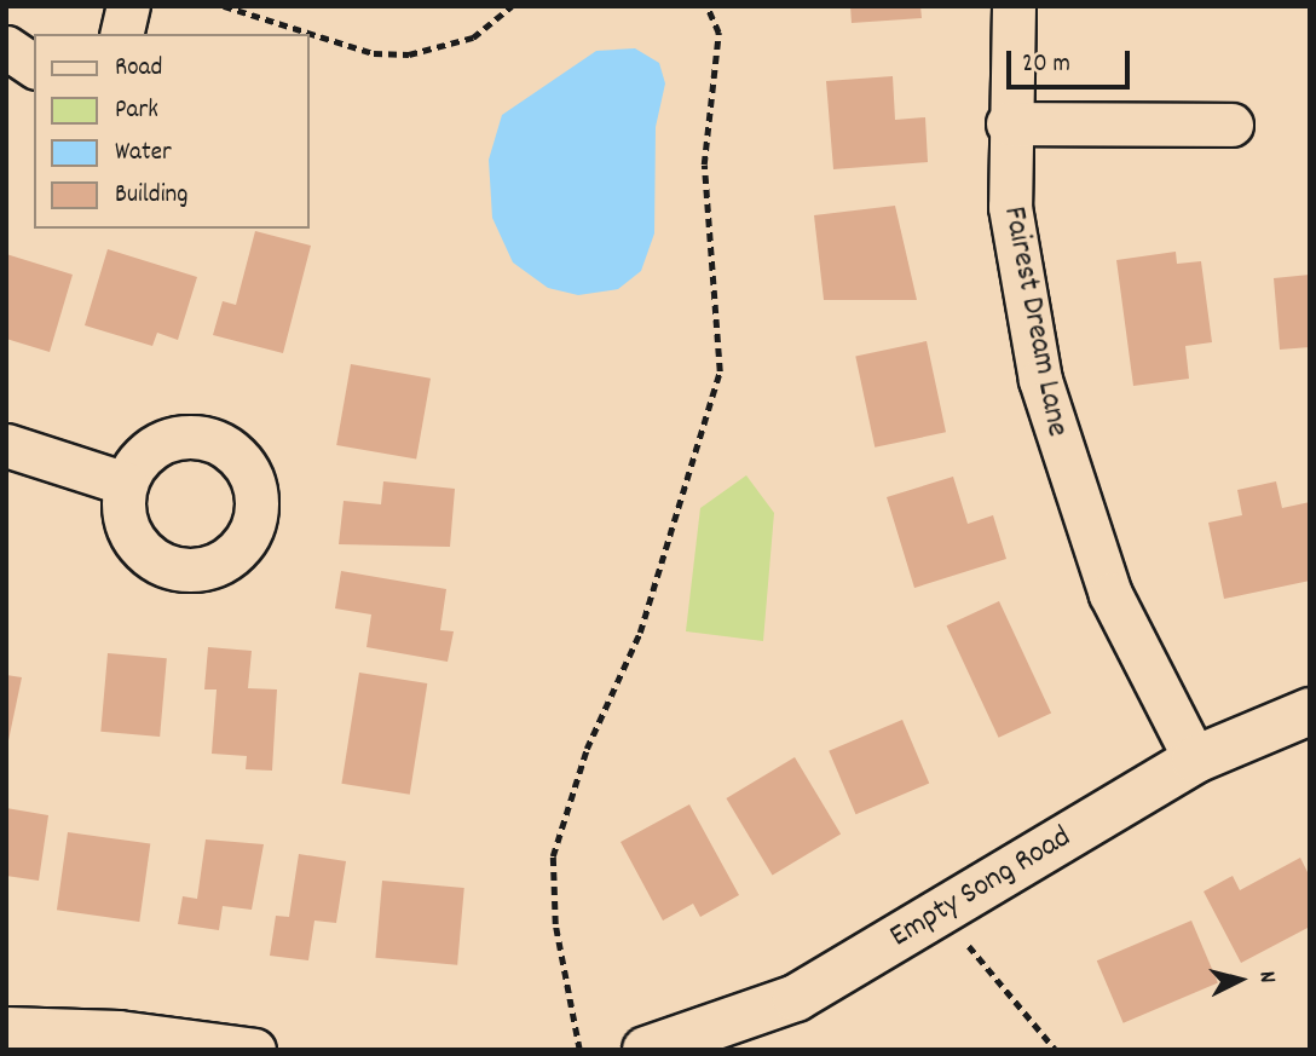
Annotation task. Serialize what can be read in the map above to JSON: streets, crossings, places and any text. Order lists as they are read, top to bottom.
{
  "streets": {
    "street": ["Fairest Dream Lane", "Empty Song Road"]
  },
  "crossings": [
    ["Fairest Dream Lane", "Empty Song Road"]
  ],
  "legend": [
    "Road",
    "Park",
    "Water",
    "Building"
  ],
  "scale_bar": "20 m",
  "north": "right"
}
